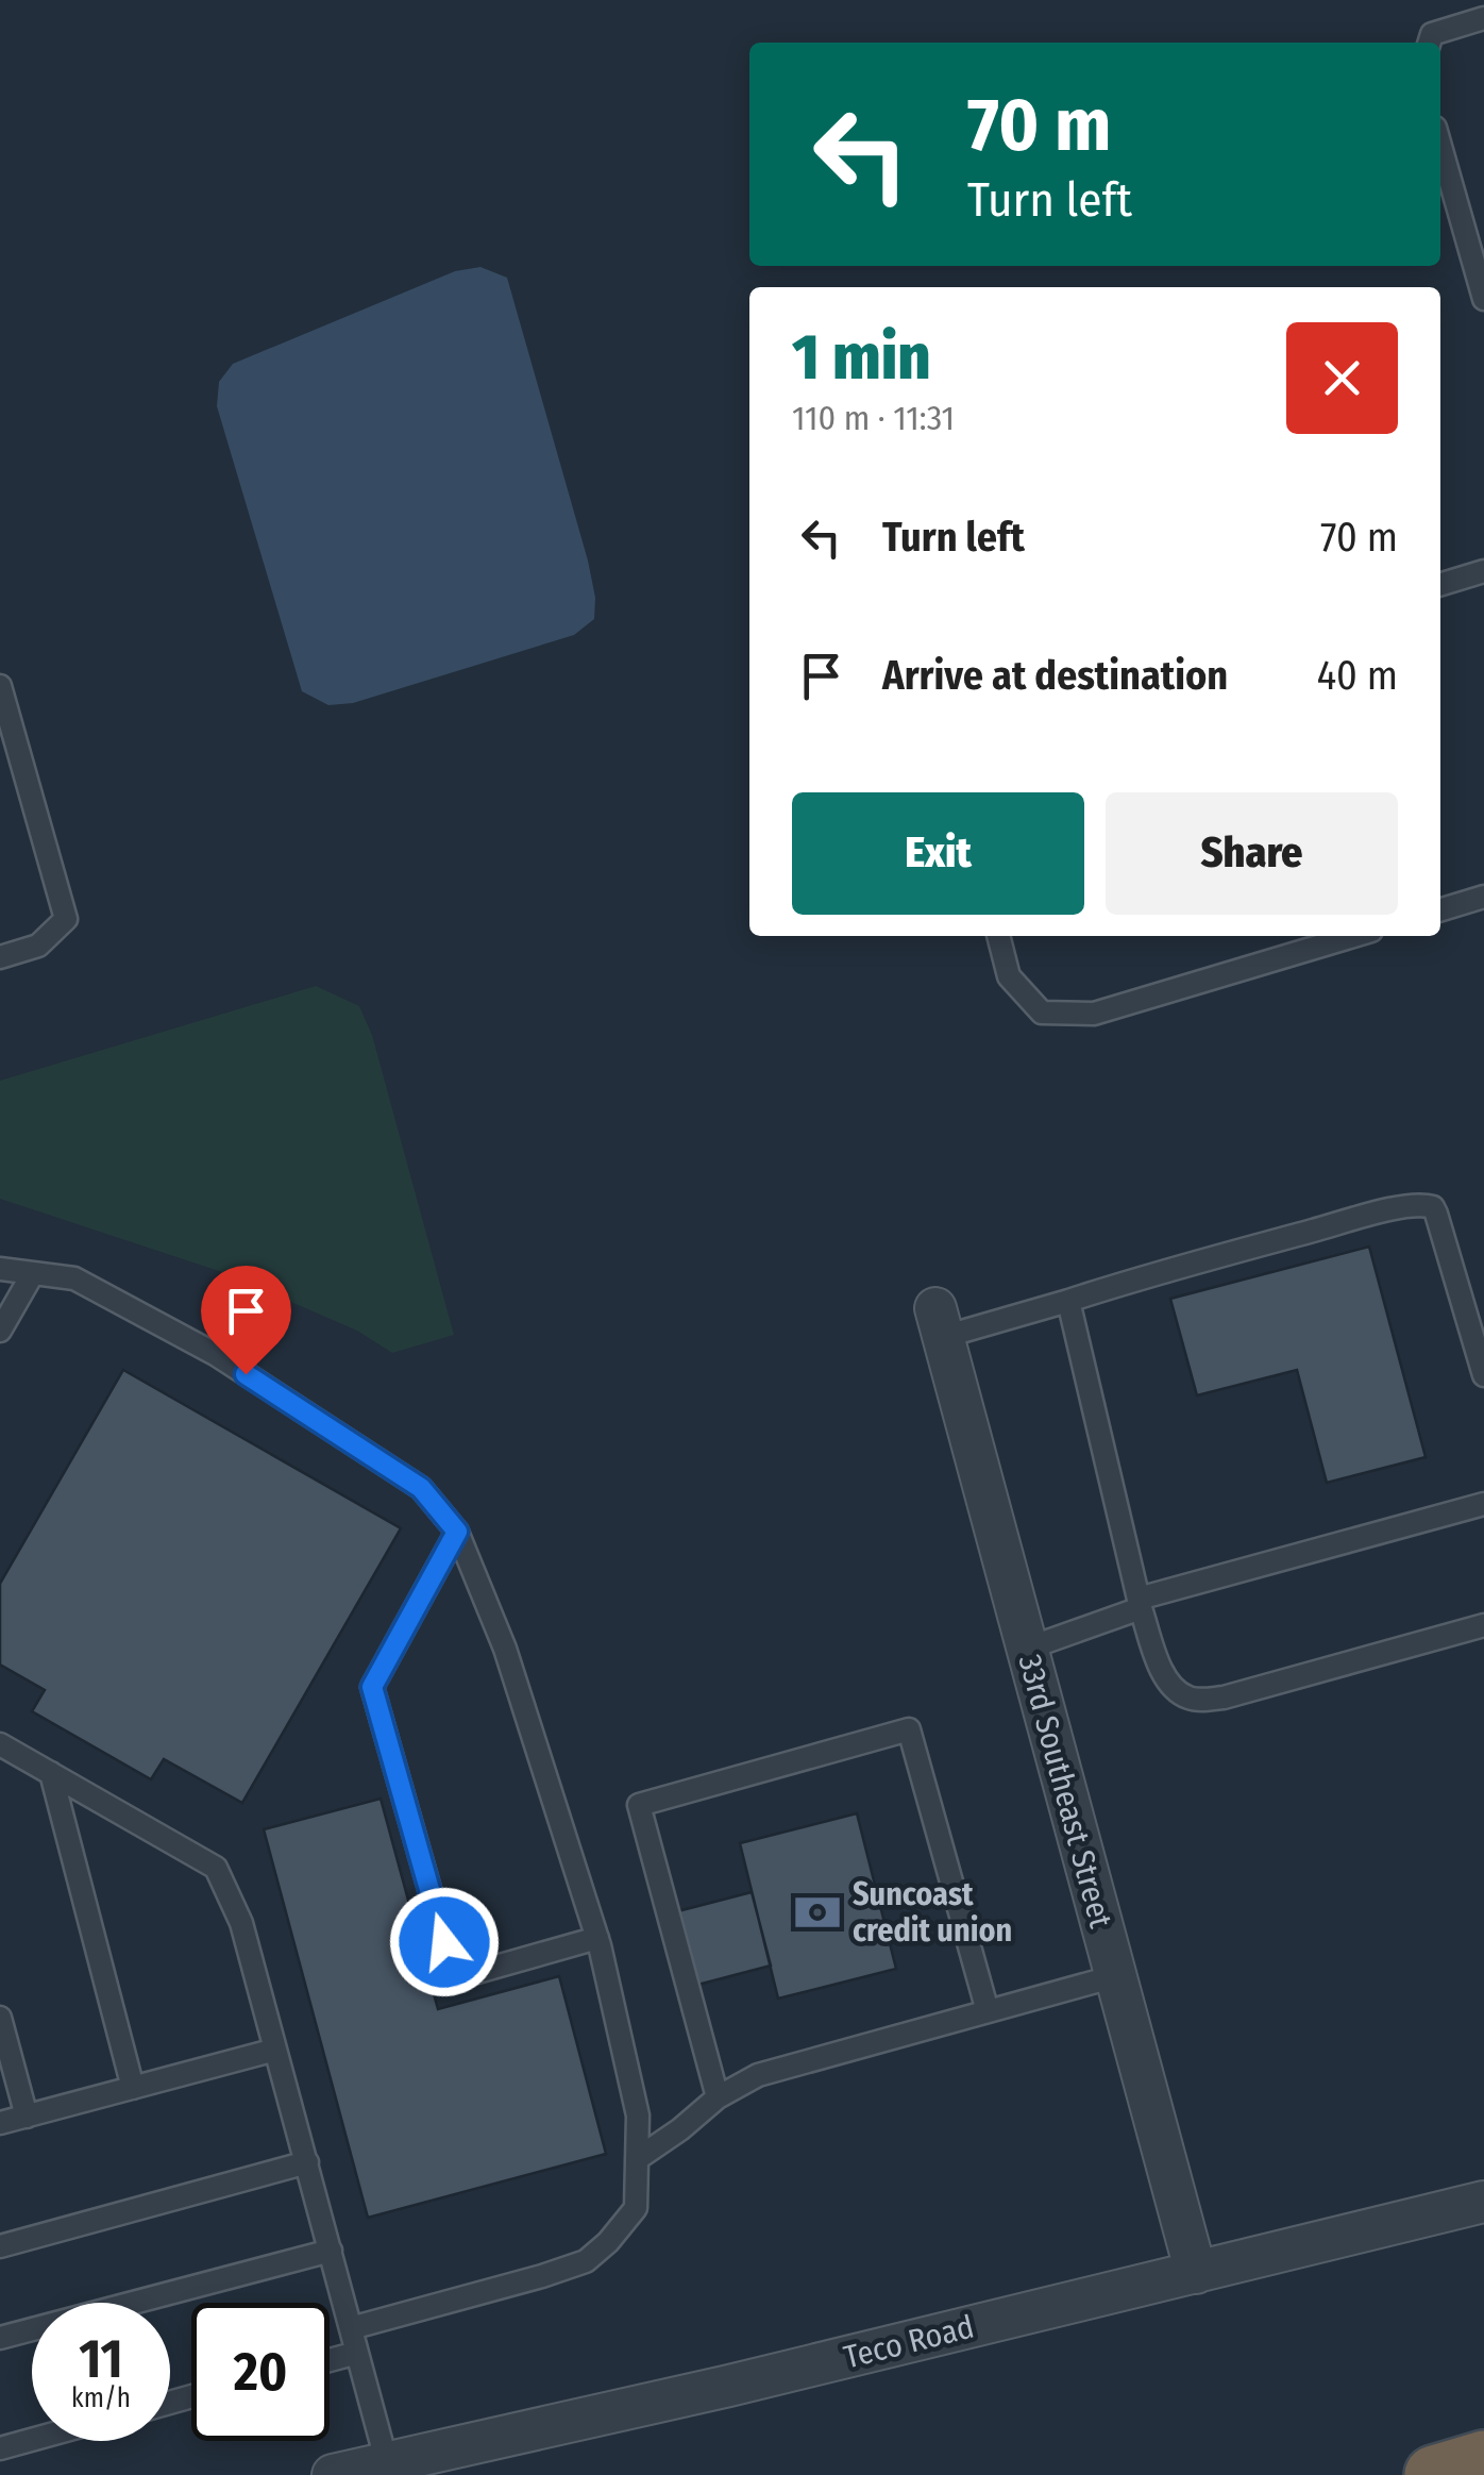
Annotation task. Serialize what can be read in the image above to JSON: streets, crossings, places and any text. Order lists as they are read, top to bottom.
{
  "streets": {
    "street": ["33rd Southeast Street", "Teco Road"]
  },
  "crossings": [
    ["33rd Southeast Street", "Teco Road"]
  ],
  "places": {
    "bank": ["Suncoast credit union"]
  },
  "page": {
    "turn": ["70 m", "Turn left"],
    "heading": ["1 min", "110 m · 11:31"],
    "list": [
      {
        "name": "Turn left",
        "value": "70 m"
      },
      {
        "name": "Arrive at destination",
        "value": "40 m"
      }
    ],
    "buttons": ["Exit", "Share"],
    "speed": "11 km/h",
    "limit": "20"
  }
}
